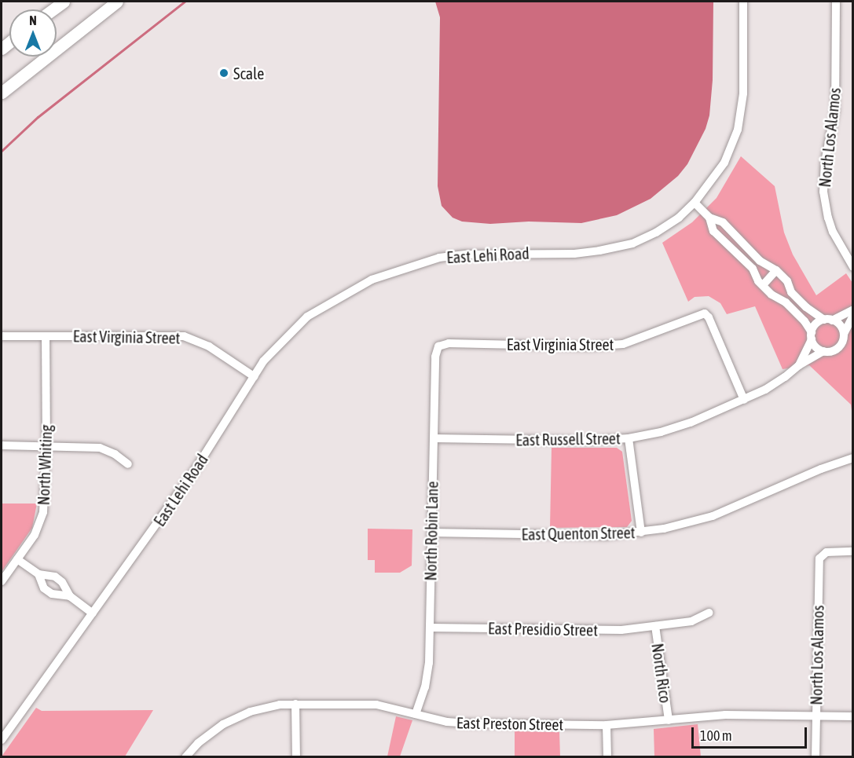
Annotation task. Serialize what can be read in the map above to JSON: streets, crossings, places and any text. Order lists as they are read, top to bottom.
{
  "streets": {
    "street": [
      "North Los Alamos",
      "East Lehi Road",
      "East Virginia Street",
      "East Russell Street",
      "North Whiting",
      "North Robin Lane",
      "East Quenton Street",
      "East Presidio Street",
      "North Rico",
      "East Preston Street"
    ]
  },
  "crossings": [
    ["North Los Alamos", "East Preston Street"],
    ["East Lehi Road", "East Virginia Street"],
    ["East Virginia Street", "East Russell Street"],
    ["East Virginia Street", "North Whiting"],
    ["East Virginia Street", "North Robin Lane"],
    ["East Russell Street", "North Robin Lane"],
    ["North Robin Lane", "East Quenton Street"],
    ["North Robin Lane", "East Presidio Street"],
    ["North Robin Lane", "East Preston Street"],
    ["East Presidio Street", "North Rico"],
    ["North Rico", "East Preston Street"]
  ],
  "places": ["Scale"],
  "scale_bar": "100 m",
  "north": "top"
}
